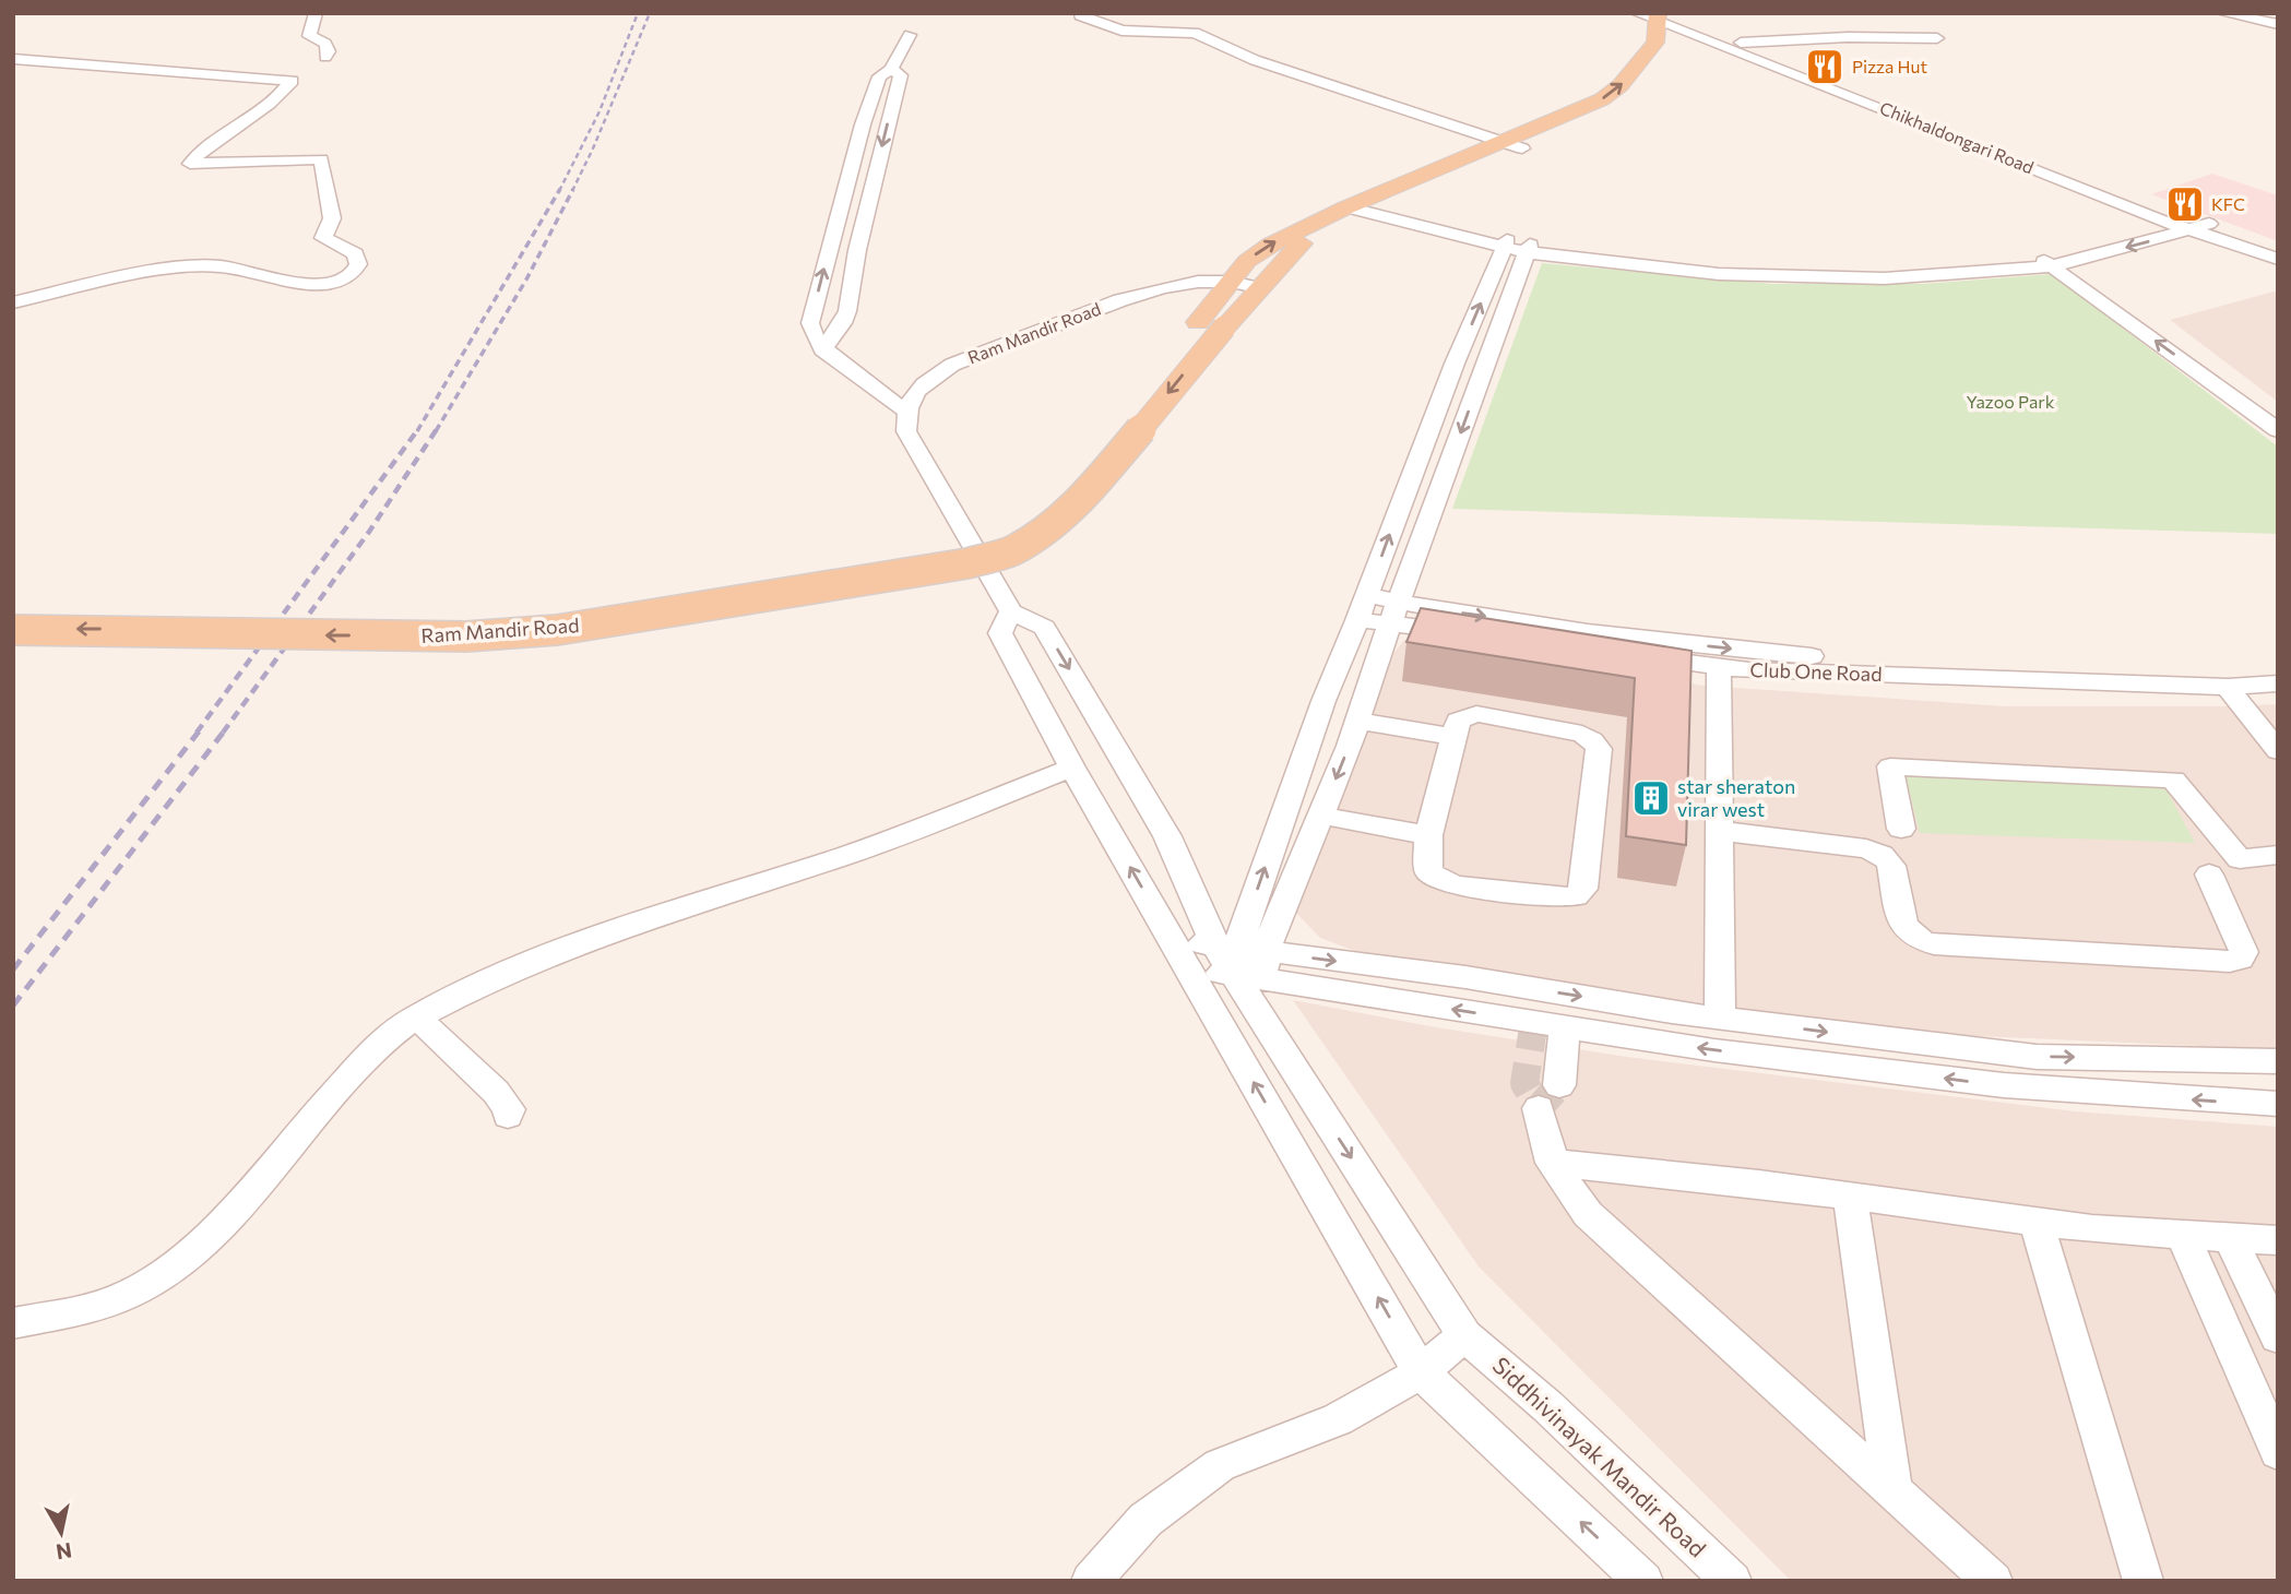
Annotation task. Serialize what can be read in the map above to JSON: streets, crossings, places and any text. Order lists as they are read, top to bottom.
{
  "streets": {
    "main road": ["Ram Mandir Road"],
    "street": ["Chikhaldongari Road", "Club One Road", "Siddhivinayak Mandir Road"]
  },
  "crossings": [
    ["Chikhaldongari Road", "Ram Mandir Road"]
  ],
  "parks": ["Yazoo Park"],
  "places": {
    "restaurant": ["Pizza Hut", "KFC"],
    "building": ["star sheraton virar west"]
  },
  "north": "bottom"
}
